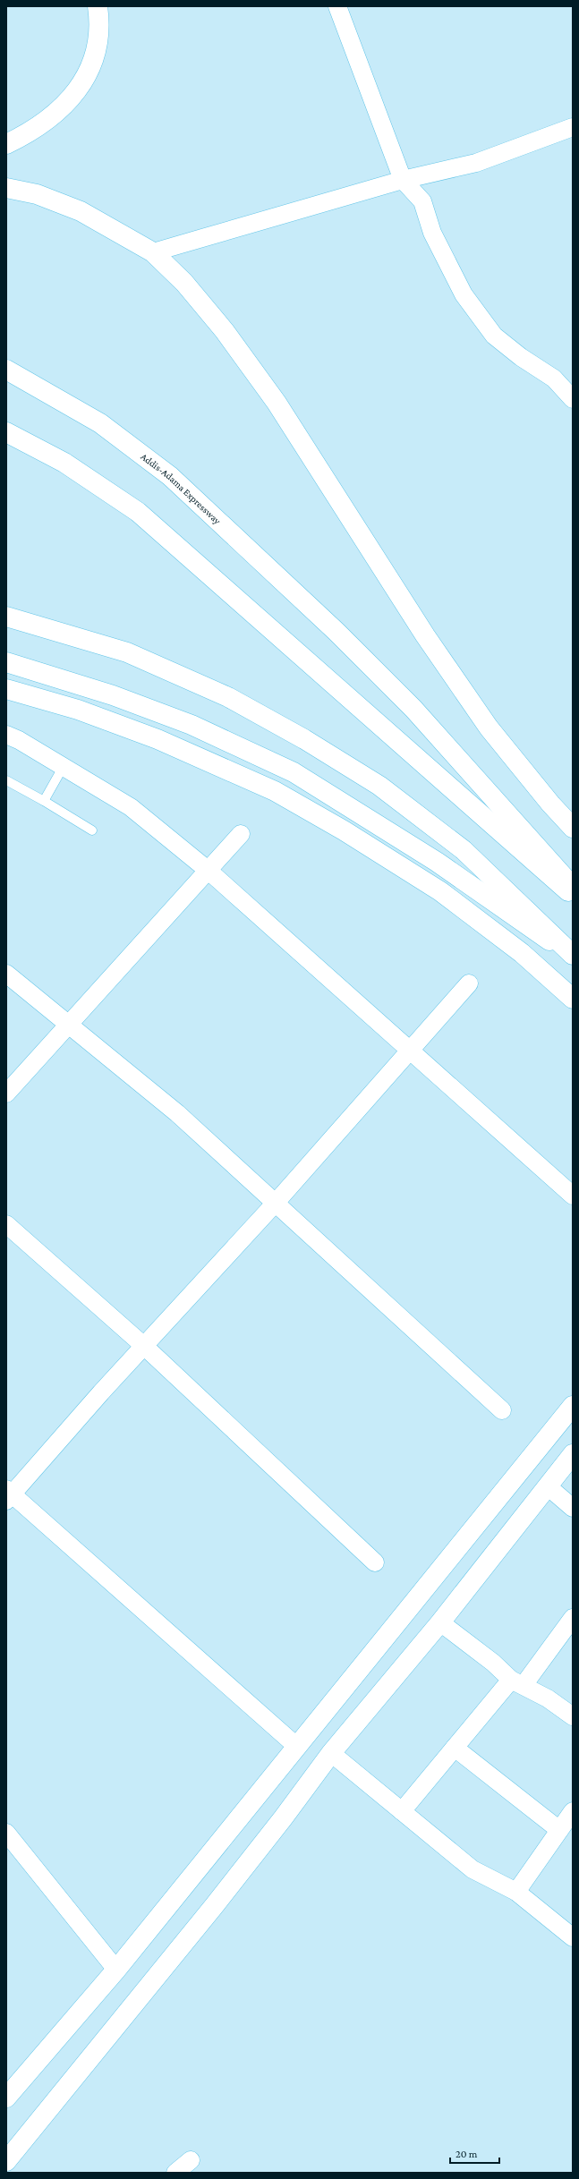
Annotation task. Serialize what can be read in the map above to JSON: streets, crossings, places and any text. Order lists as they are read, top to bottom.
{
  "streets": {
    "main road": ["Addis-Adama Expressway"]
  },
  "scale_bar": "20 m"
}
